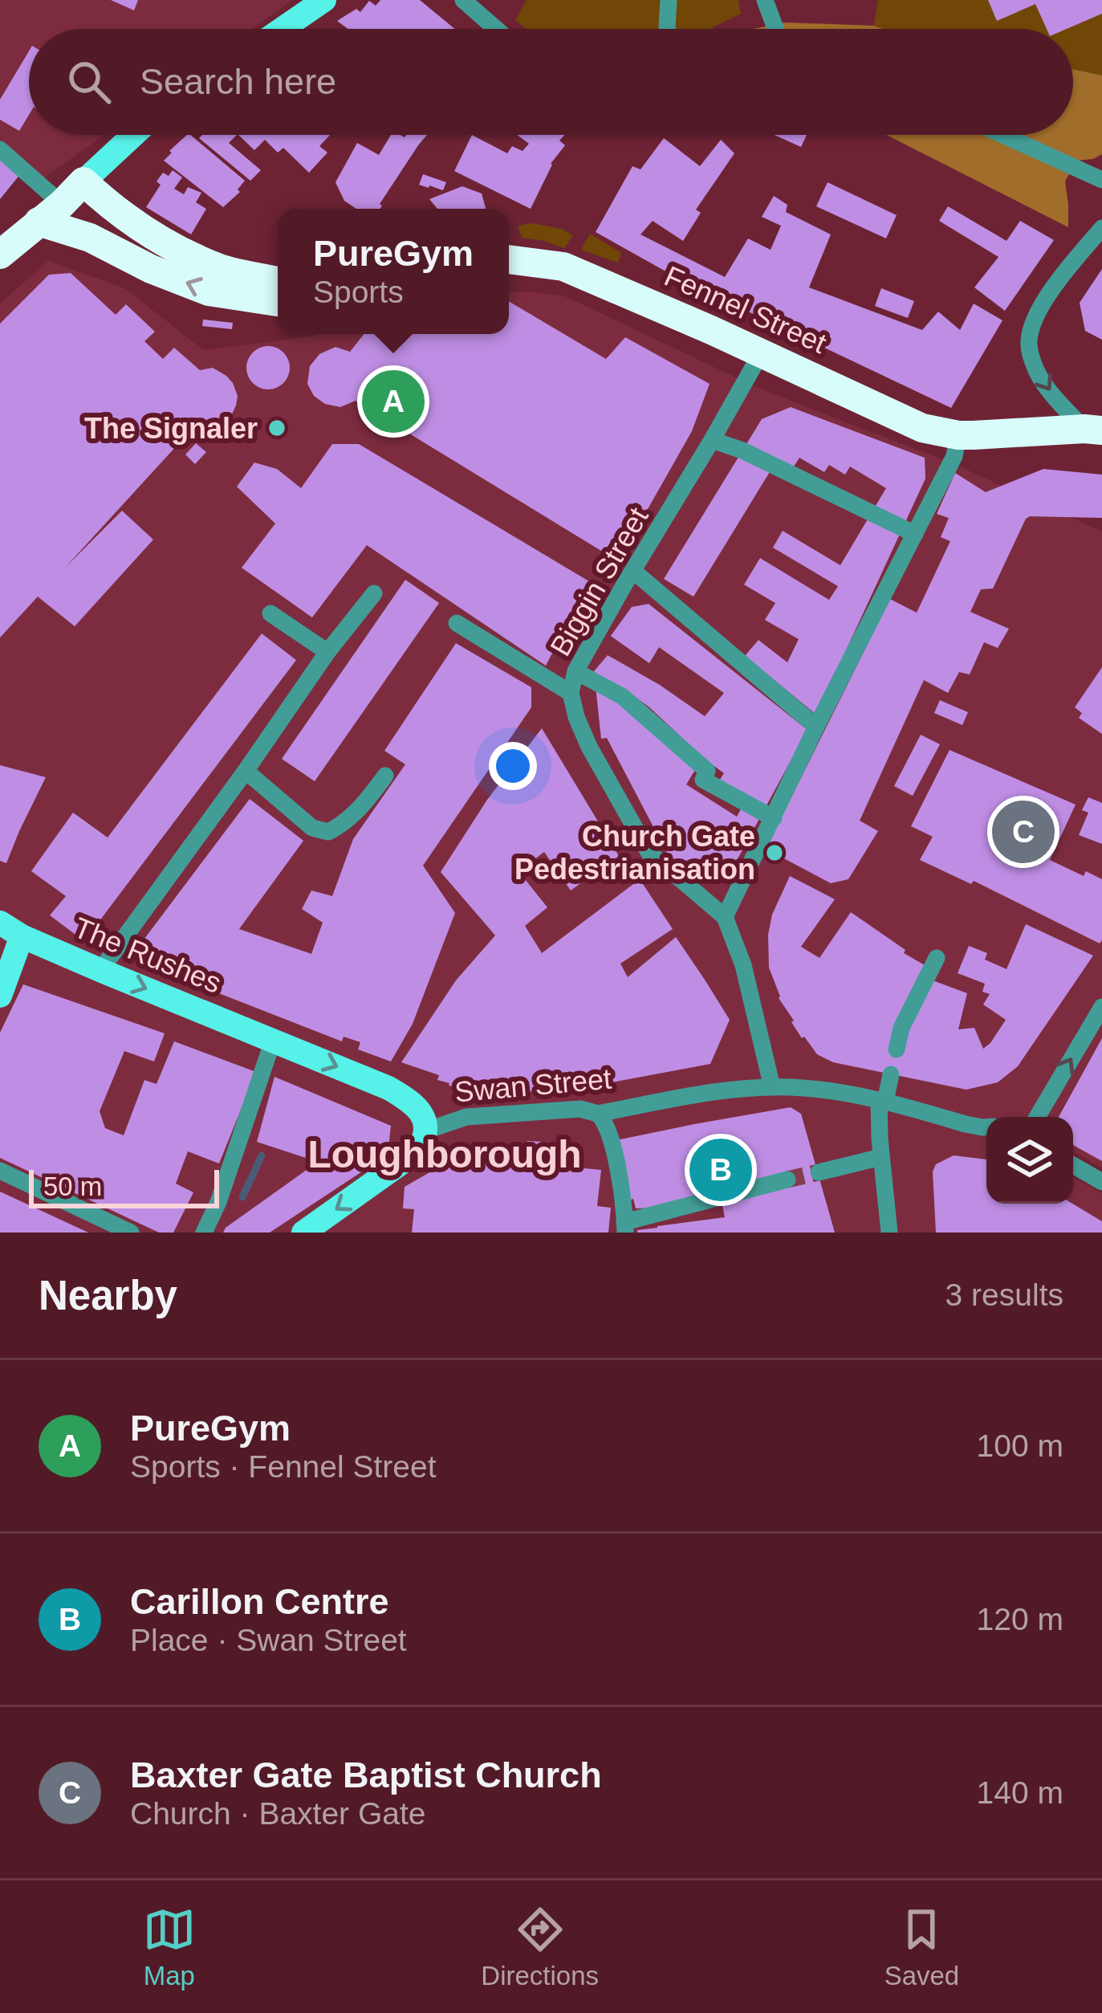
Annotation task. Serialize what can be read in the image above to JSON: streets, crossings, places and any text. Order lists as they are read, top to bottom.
{
  "streets": {
    "highway": ["Fennel Street"],
    "main road": ["The Rushes", "Swan Street"],
    "street": ["Biggin Street"]
  },
  "crossings": [
    ["Fennel Street", "Biggin Street"],
    ["Biggin Street", "Swan Street"],
    ["The Rushes", "Swan Street"]
  ],
  "one_way": ["The Rushes"],
  "districts": ["Loughborough"],
  "places": ["The Signaler", "Church Gate Pedestrianisation"],
  "scale_bar": "50 m",
  "page": {
    "search": "Search here",
    "popup": ["PureGym", "Sports"],
    "pins": ["A", "C", "B"],
    "scale": "50 m",
    "heading": ["Nearby", "3 results"],
    "list": [
      {
        "mark": "A",
        "name": "PureGym",
        "note": "Sports · Fennel Street",
        "value": "100 m"
      },
      {
        "mark": "B",
        "name": "Carillon Centre",
        "note": "Place · Swan Street",
        "value": "120 m"
      },
      {
        "mark": "C",
        "name": "Baxter Gate Baptist Church",
        "note": "Church · Baxter Gate",
        "value": "140 m"
      }
    ],
    "nav": ["Map", "Directions", "Saved"]
  }
}
